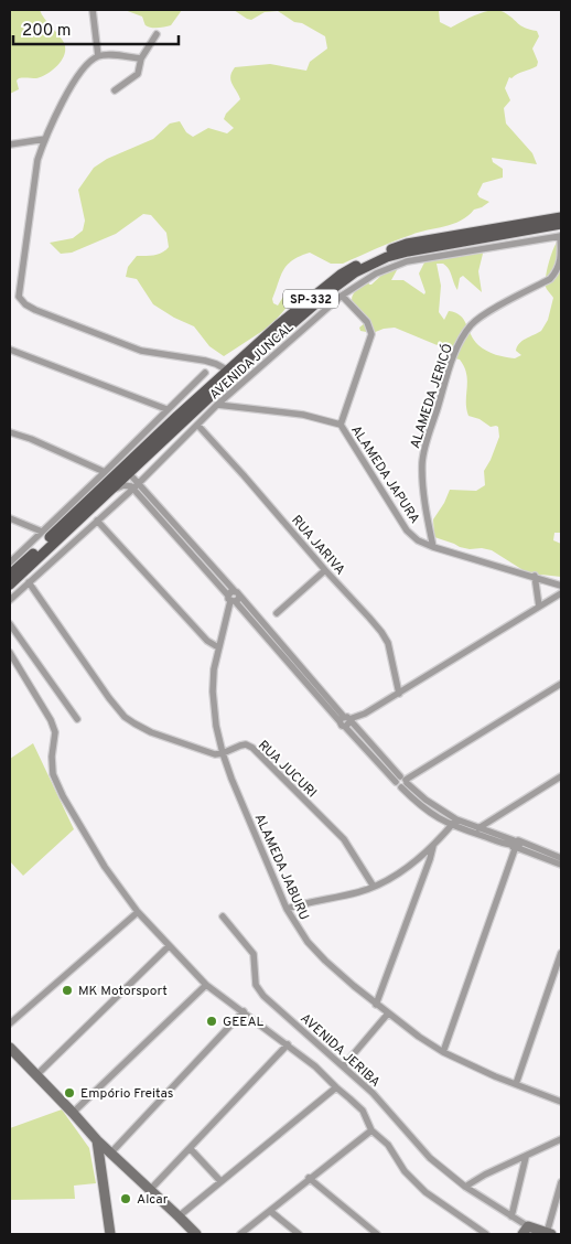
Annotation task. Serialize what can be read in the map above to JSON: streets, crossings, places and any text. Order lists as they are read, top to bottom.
{
  "streets": {
    "main road": ["SP-332"],
    "street": [
      "AVENIDA JUNCAL",
      "ALAMEDA JERICÓ",
      "ALAMEDA JAPURA",
      "RUA JARIVA",
      "RUA JUCURI",
      "ALAMEDA JABURU",
      "AVENIDA JERIBA"
    ]
  },
  "crossings": [
    ["AVENIDA JUNCAL", "ALAMEDA JERICÓ"],
    ["AVENIDA JUNCAL", "ALAMEDA JAPURA"],
    ["AVENIDA JUNCAL", "RUA JARIVA"],
    ["AVENIDA JUNCAL", "RUA JUCURI"],
    ["ALAMEDA JERICÓ", "ALAMEDA JAPURA"],
    ["RUA JUCURI", "ALAMEDA JABURU"]
  ],
  "places": [
    "MK Motorsport",
    "GEEAL",
    "Empório Freitas",
    "Alcar"
  ],
  "scale_bar": "200 m"
}
